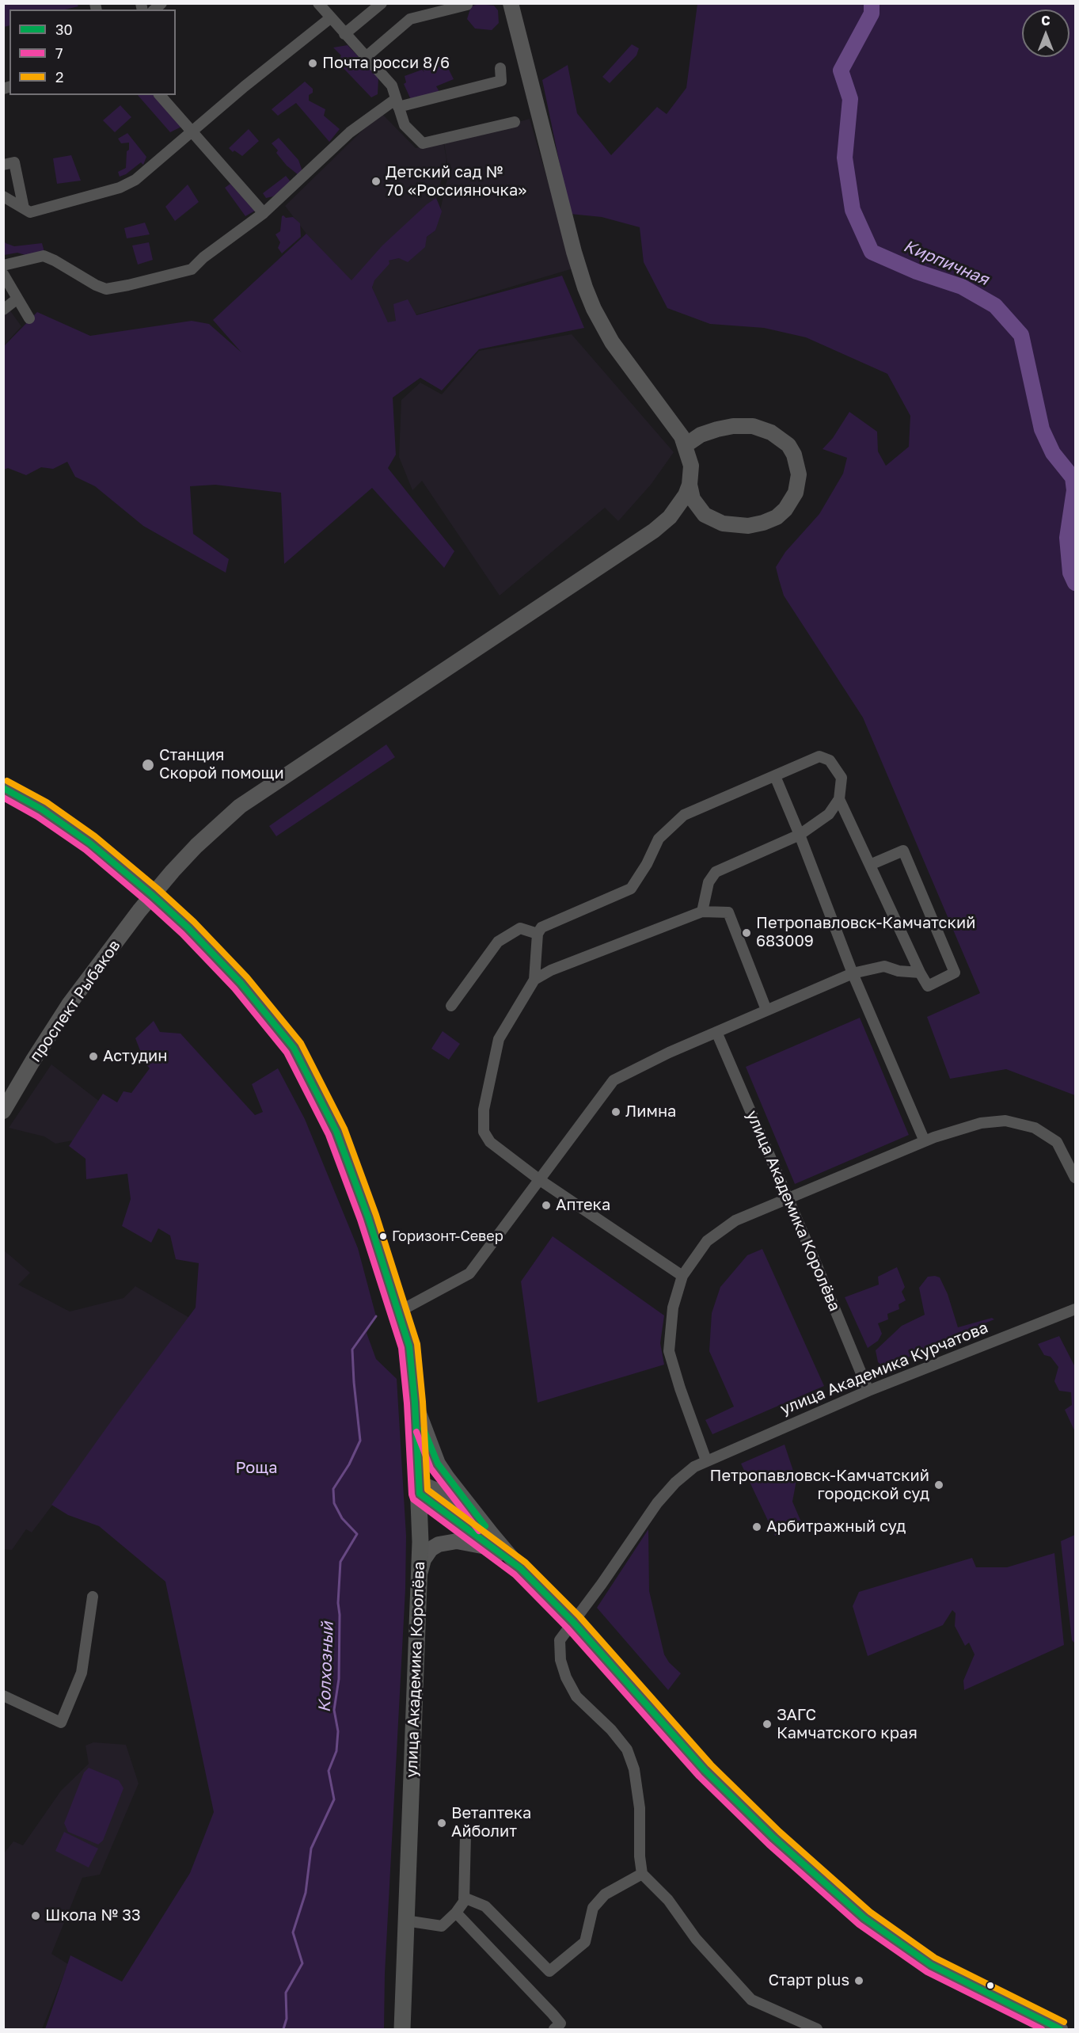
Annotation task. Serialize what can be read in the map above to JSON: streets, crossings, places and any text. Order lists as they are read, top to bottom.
{
  "streets": {
    "main road": ["проспект Рыбаков", "улица Академика Королёва"],
    "street": ["улица Академика Курчатова"]
  },
  "crossings": [
    ["проспект Рыбаков", "улица Академика Королёва"],
    ["улица Академика Королёва", "улица Академика Курчатова"]
  ],
  "water": ["Кирпичная", "Колхозный"],
  "parks": ["Роща"],
  "places": [
    "Почта росси 8/6",
    "Детский сад № 70 «Россияночка»",
    "Станция Скорой помощи",
    "Петропавловск-Камчатский 683009",
    "Астудин",
    "Лимна",
    "Аптека",
    "Горизонт-Север",
    "Петропавловск-Камчатский городской суд",
    "Арбитражный суд",
    "ЗАГС Камчатского края",
    "Ветаптека Айболит",
    "Школа № 33",
    "Старт plus"
  ],
  "lines": ["transit line 2", "transit line 30", "transit line 7"],
  "legend": ["30", "7", "2"],
  "north": "top"
}
